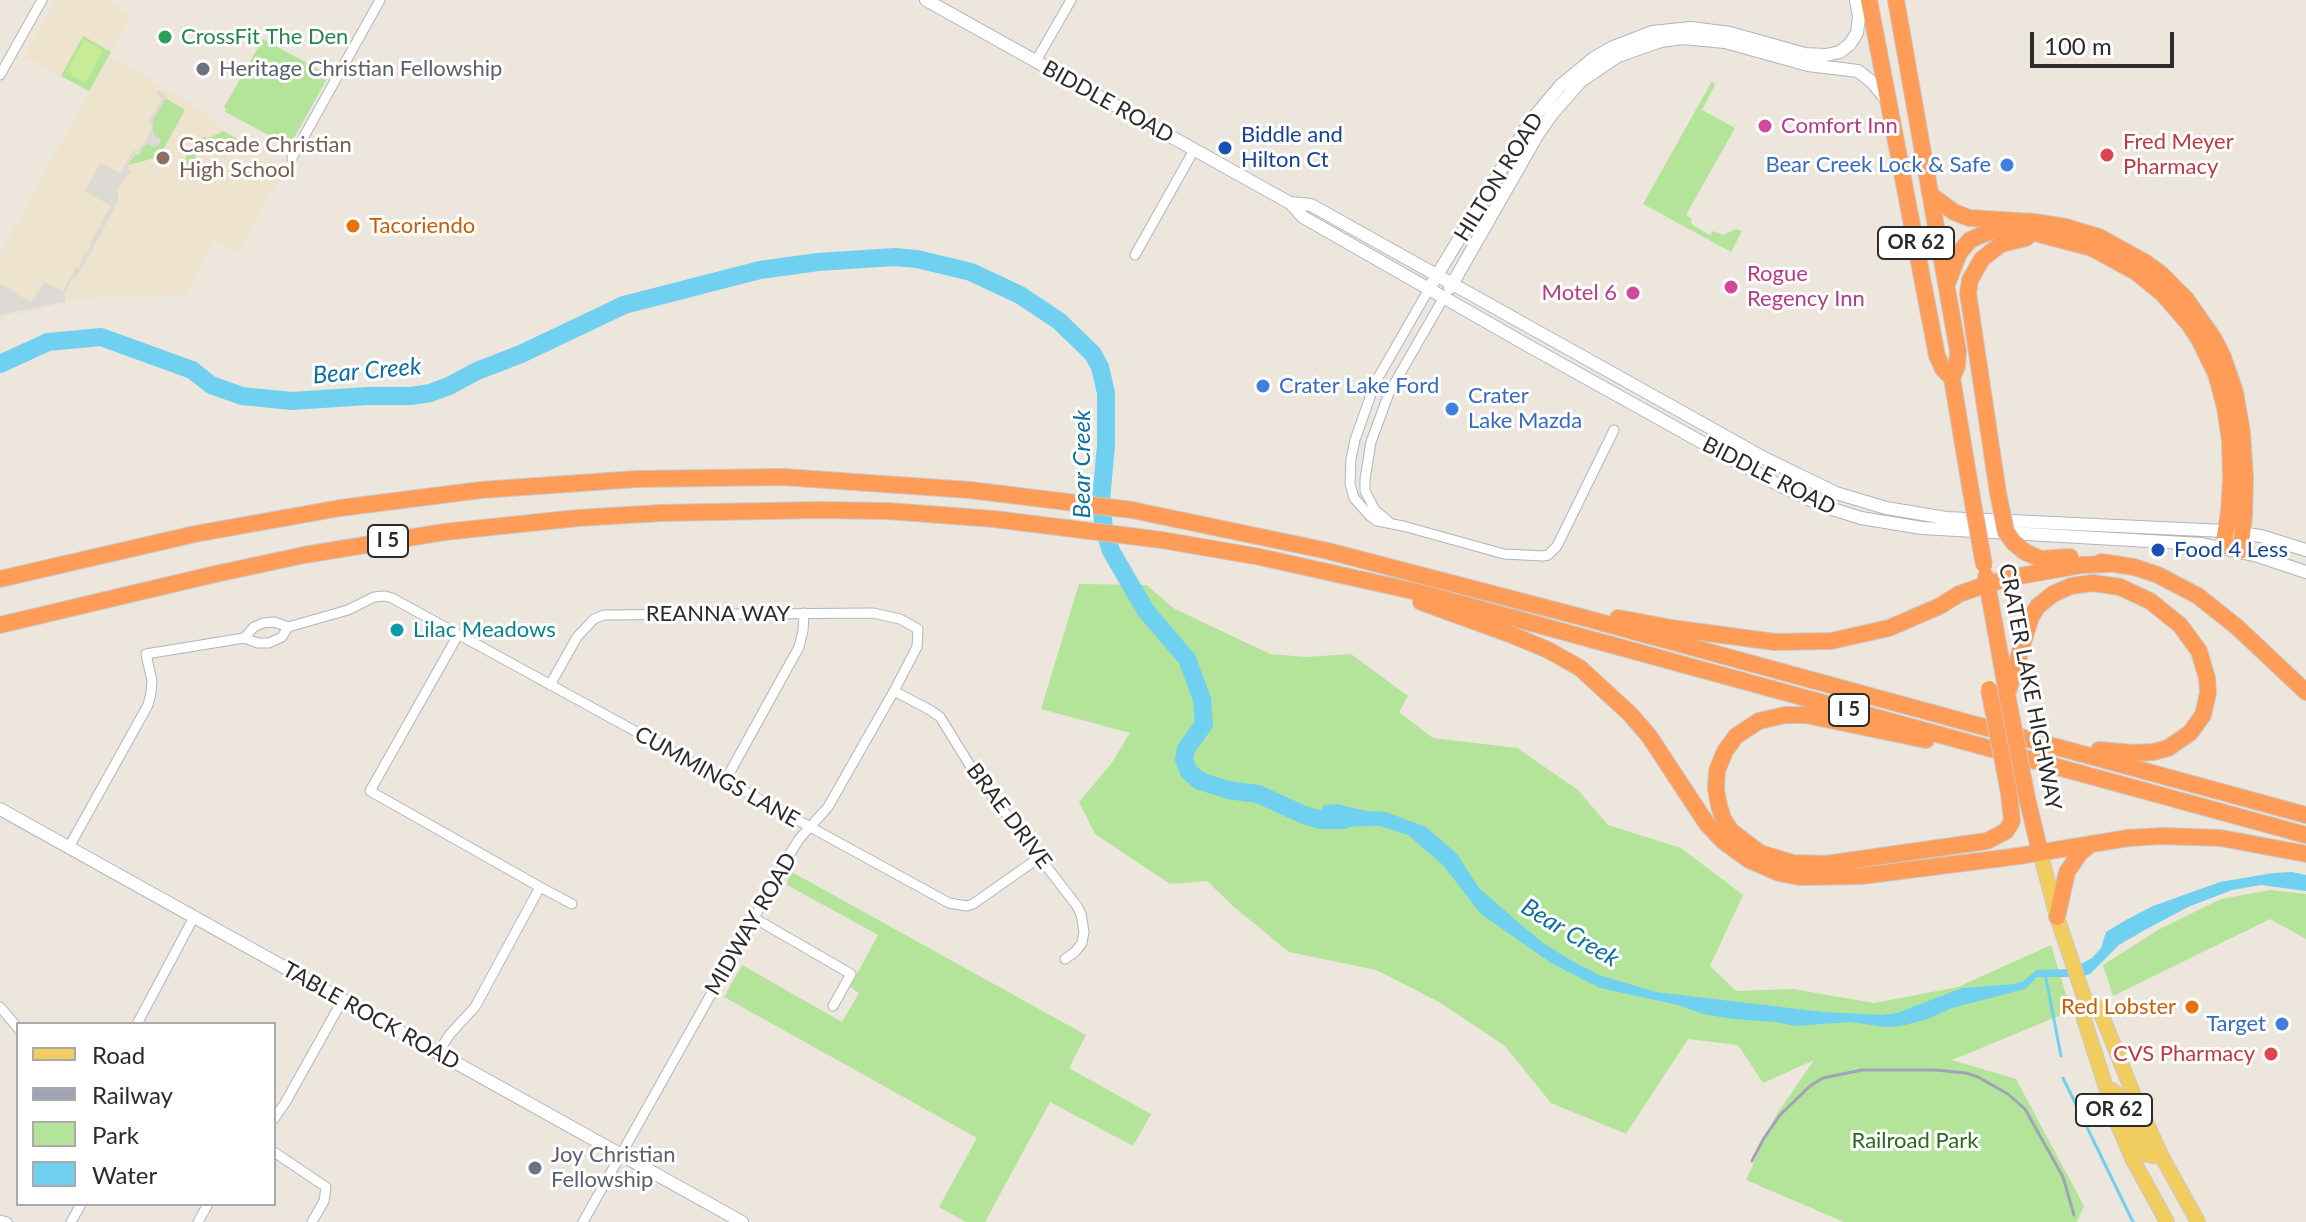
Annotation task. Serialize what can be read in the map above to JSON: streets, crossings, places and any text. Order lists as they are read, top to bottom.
{
  "streets": {
    "highway": ["OR 62", "I 5", "CRATER LAKE HIGHWAY"],
    "main road": ["BIDDLE ROAD", "HILTON ROAD", "TABLE ROCK ROAD"],
    "street": [
      "REANNA WAY",
      "CUMMINGS LANE",
      "BRAE DRIVE",
      "MIDWAY ROAD"
    ]
  },
  "crossings": [
    ["BIDDLE ROAD", "HILTON ROAD"],
    ["HILTON ROAD", "CRATER LAKE HIGHWAY"],
    ["REANNA WAY", "CUMMINGS LANE"],
    ["REANNA WAY", "MIDWAY ROAD"],
    ["CUMMINGS LANE", "BRAE DRIVE"],
    ["CUMMINGS LANE", "MIDWAY ROAD"],
    ["BRAE DRIVE", "MIDWAY ROAD"],
    ["MIDWAY ROAD", "TABLE ROCK ROAD"]
  ],
  "water": ["Bear Creek"],
  "parks": ["Railroad Park"],
  "places": [
    "CrossFit The Den",
    "Heritage Christian Fellowship",
    "Comfort Inn",
    "Biddle and Hilton Ct",
    "Fred Meyer Pharmacy",
    "Cascade Christian High School",
    "Bear Creek Lock & Safe",
    "Tacoriendo",
    "Rogue Regency Inn",
    "Motel 6",
    "Crater Lake Ford",
    "Crater Lake Mazda",
    "Food 4 Less",
    "Lilac Meadows",
    "Red Lobster",
    "Target",
    "CVS Pharmacy",
    "Joy Christian Fellowship"
  ],
  "legend": [
    "Road",
    "Railway",
    "Park",
    "Water"
  ],
  "scale_bar": "100 m"
}
